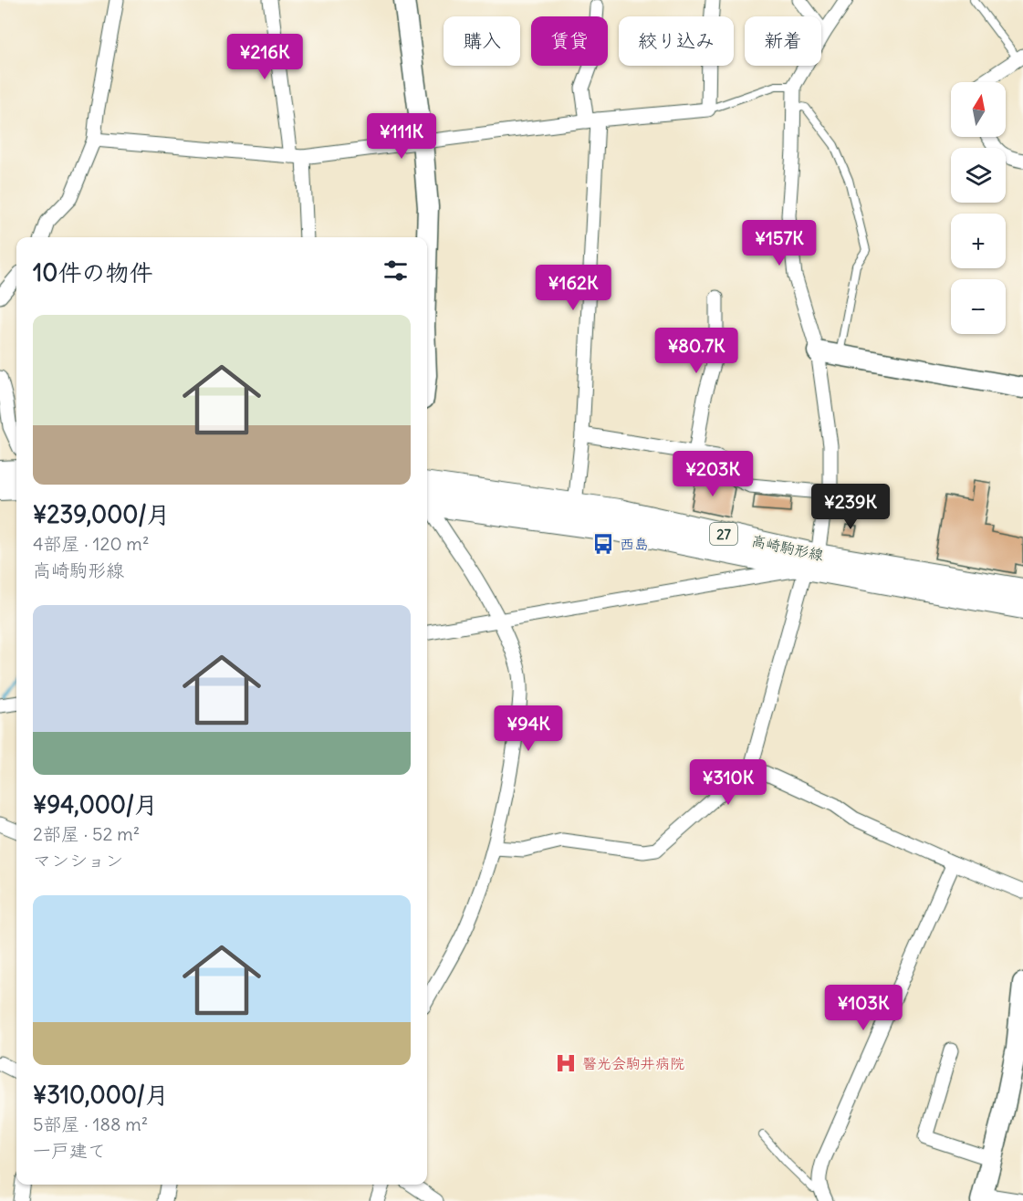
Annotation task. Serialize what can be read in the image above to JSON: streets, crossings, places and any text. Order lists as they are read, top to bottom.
{
  "streets": {
    "main road": ["27", "高崎駒形線"]
  },
  "places": {
    "bus stop": ["西島"],
    "hospital": ["醫光会駒井病院"]
  },
  "north": "top",
  "page": {
    "chip": [
      "購入",
      "賃貸",
      "絞り込み",
      "新着"
    ],
    "price": [
      "¥216K",
      "¥111K",
      "¥157K",
      "¥162K",
      "¥80.7K",
      "¥203K",
      "¥239K",
      "¥94K",
      "¥310K",
      "¥103K"
    ],
    "map_buttons": ["+", "−"],
    "heading": "10件の物件",
    "list": [
      {
        "name": "¥239,000/月",
        "note": "4部屋 · 120 m² · 高崎駒形線"
      },
      {
        "name": "¥94,000/月",
        "note": "2部屋 · 52 m² · マンション"
      },
      {
        "name": "¥310,000/月",
        "note": "5部屋 · 188 m² · 一戸建て"
      }
    ]
  }
}
